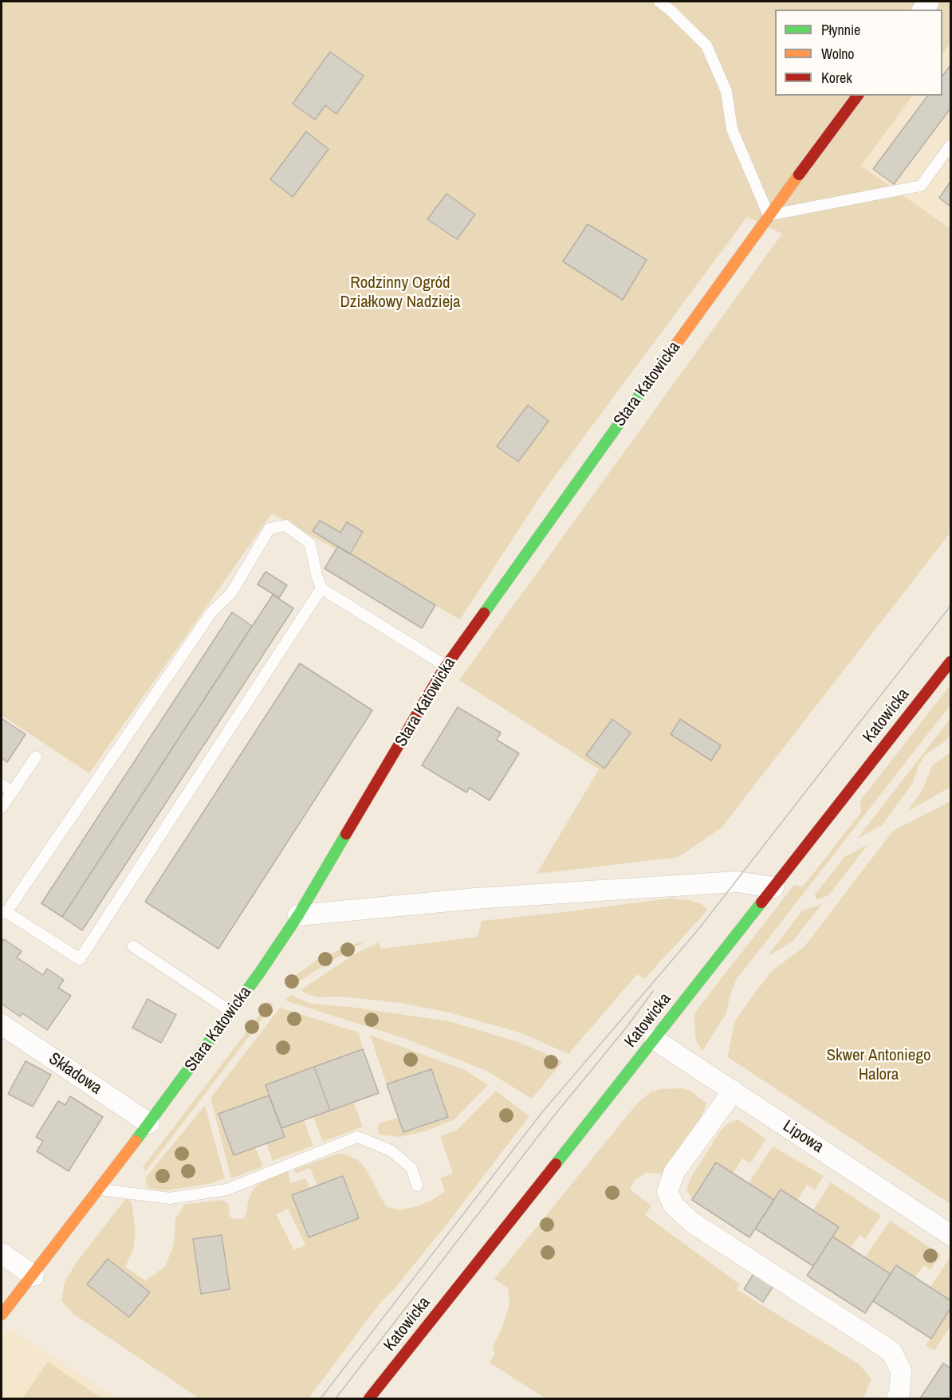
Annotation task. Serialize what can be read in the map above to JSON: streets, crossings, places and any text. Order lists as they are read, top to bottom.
{
  "streets": {
    "street": [
      "Stara Katowicka",
      "Katowicka",
      "Składowa",
      "Lipowa"
    ]
  },
  "crossings": [
    ["Stara Katowicka", "Składowa"],
    ["Katowicka", "Lipowa"]
  ],
  "parks": ["Rodzinny Ogród Działkowy Nadzieja", "Skwer Antoniego Halora"],
  "legend": ["Płynnie", "Wolno", "Korek"]
}
